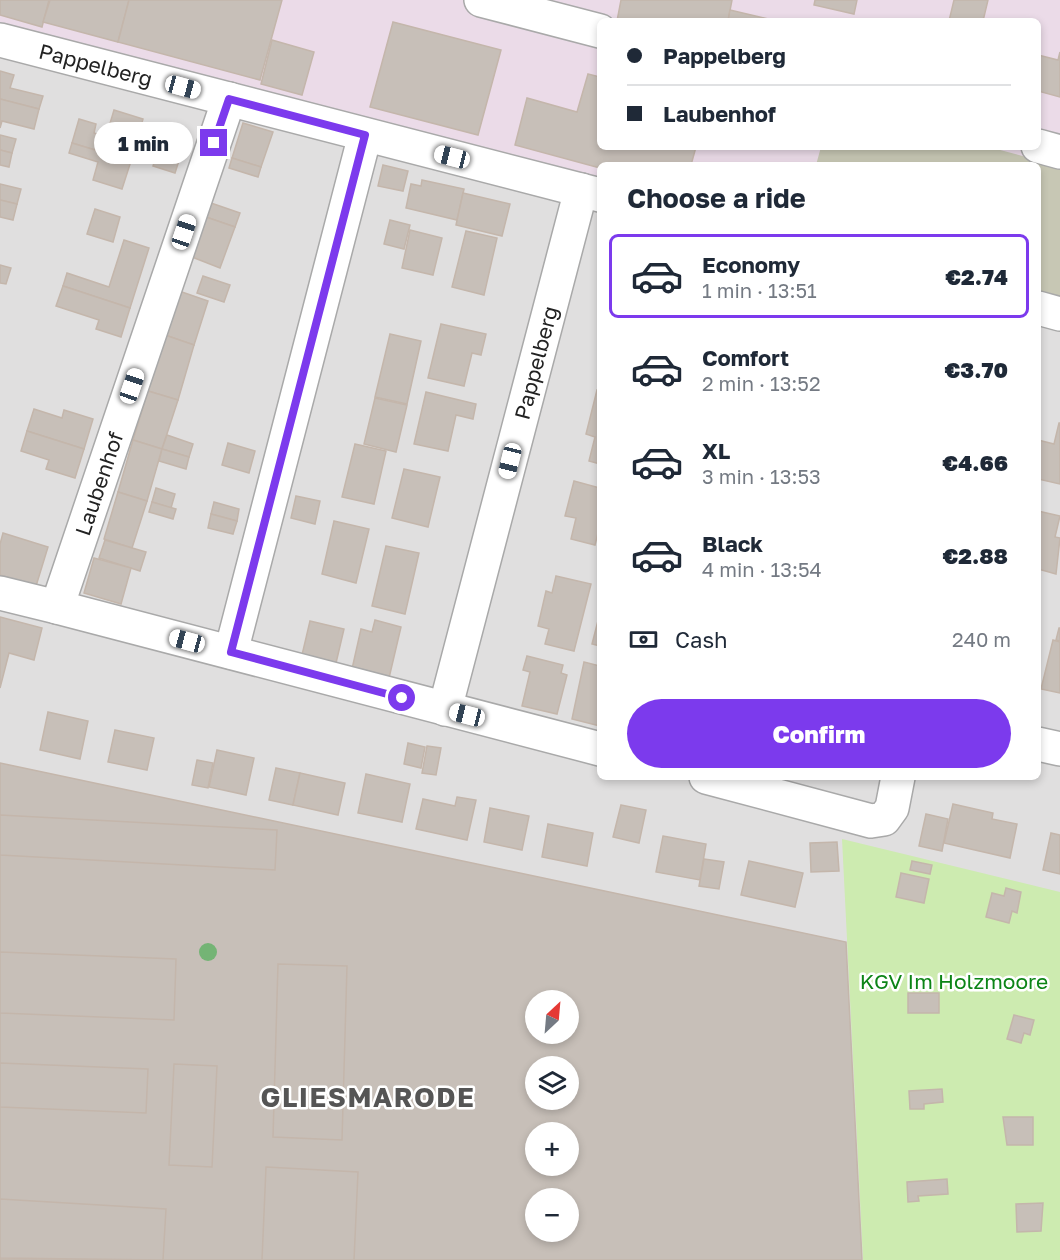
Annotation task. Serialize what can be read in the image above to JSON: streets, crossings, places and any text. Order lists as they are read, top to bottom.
{
  "streets": {
    "street": ["Pappelberg", "Laubenhof"]
  },
  "crossings": [
    ["Pappelberg", "Laubenhof"]
  ],
  "districts": ["GLIESMARODE"],
  "parks": ["KGV Im Holzmoore"],
  "north": "top right",
  "page": {
    "banner": ["Pappelberg", "Laubenhof"],
    "bubble": "1 min",
    "heading": "Choose a ride",
    "list": [
      {
        "name": "Economy",
        "note": "1 min · 13:51",
        "value": "€2.74"
      },
      {
        "name": "Comfort",
        "note": "2 min · 13:52",
        "value": "€3.70"
      },
      {
        "name": "XL",
        "note": "3 min · 13:53",
        "value": "€4.66"
      },
      {
        "name": "Black",
        "note": "4 min · 13:54",
        "value": "€2.88"
      }
    ],
    "pay": ["Cash", "240 m"],
    "buttons": "Confirm",
    "map_buttons": ["+", "−"]
  }
}
